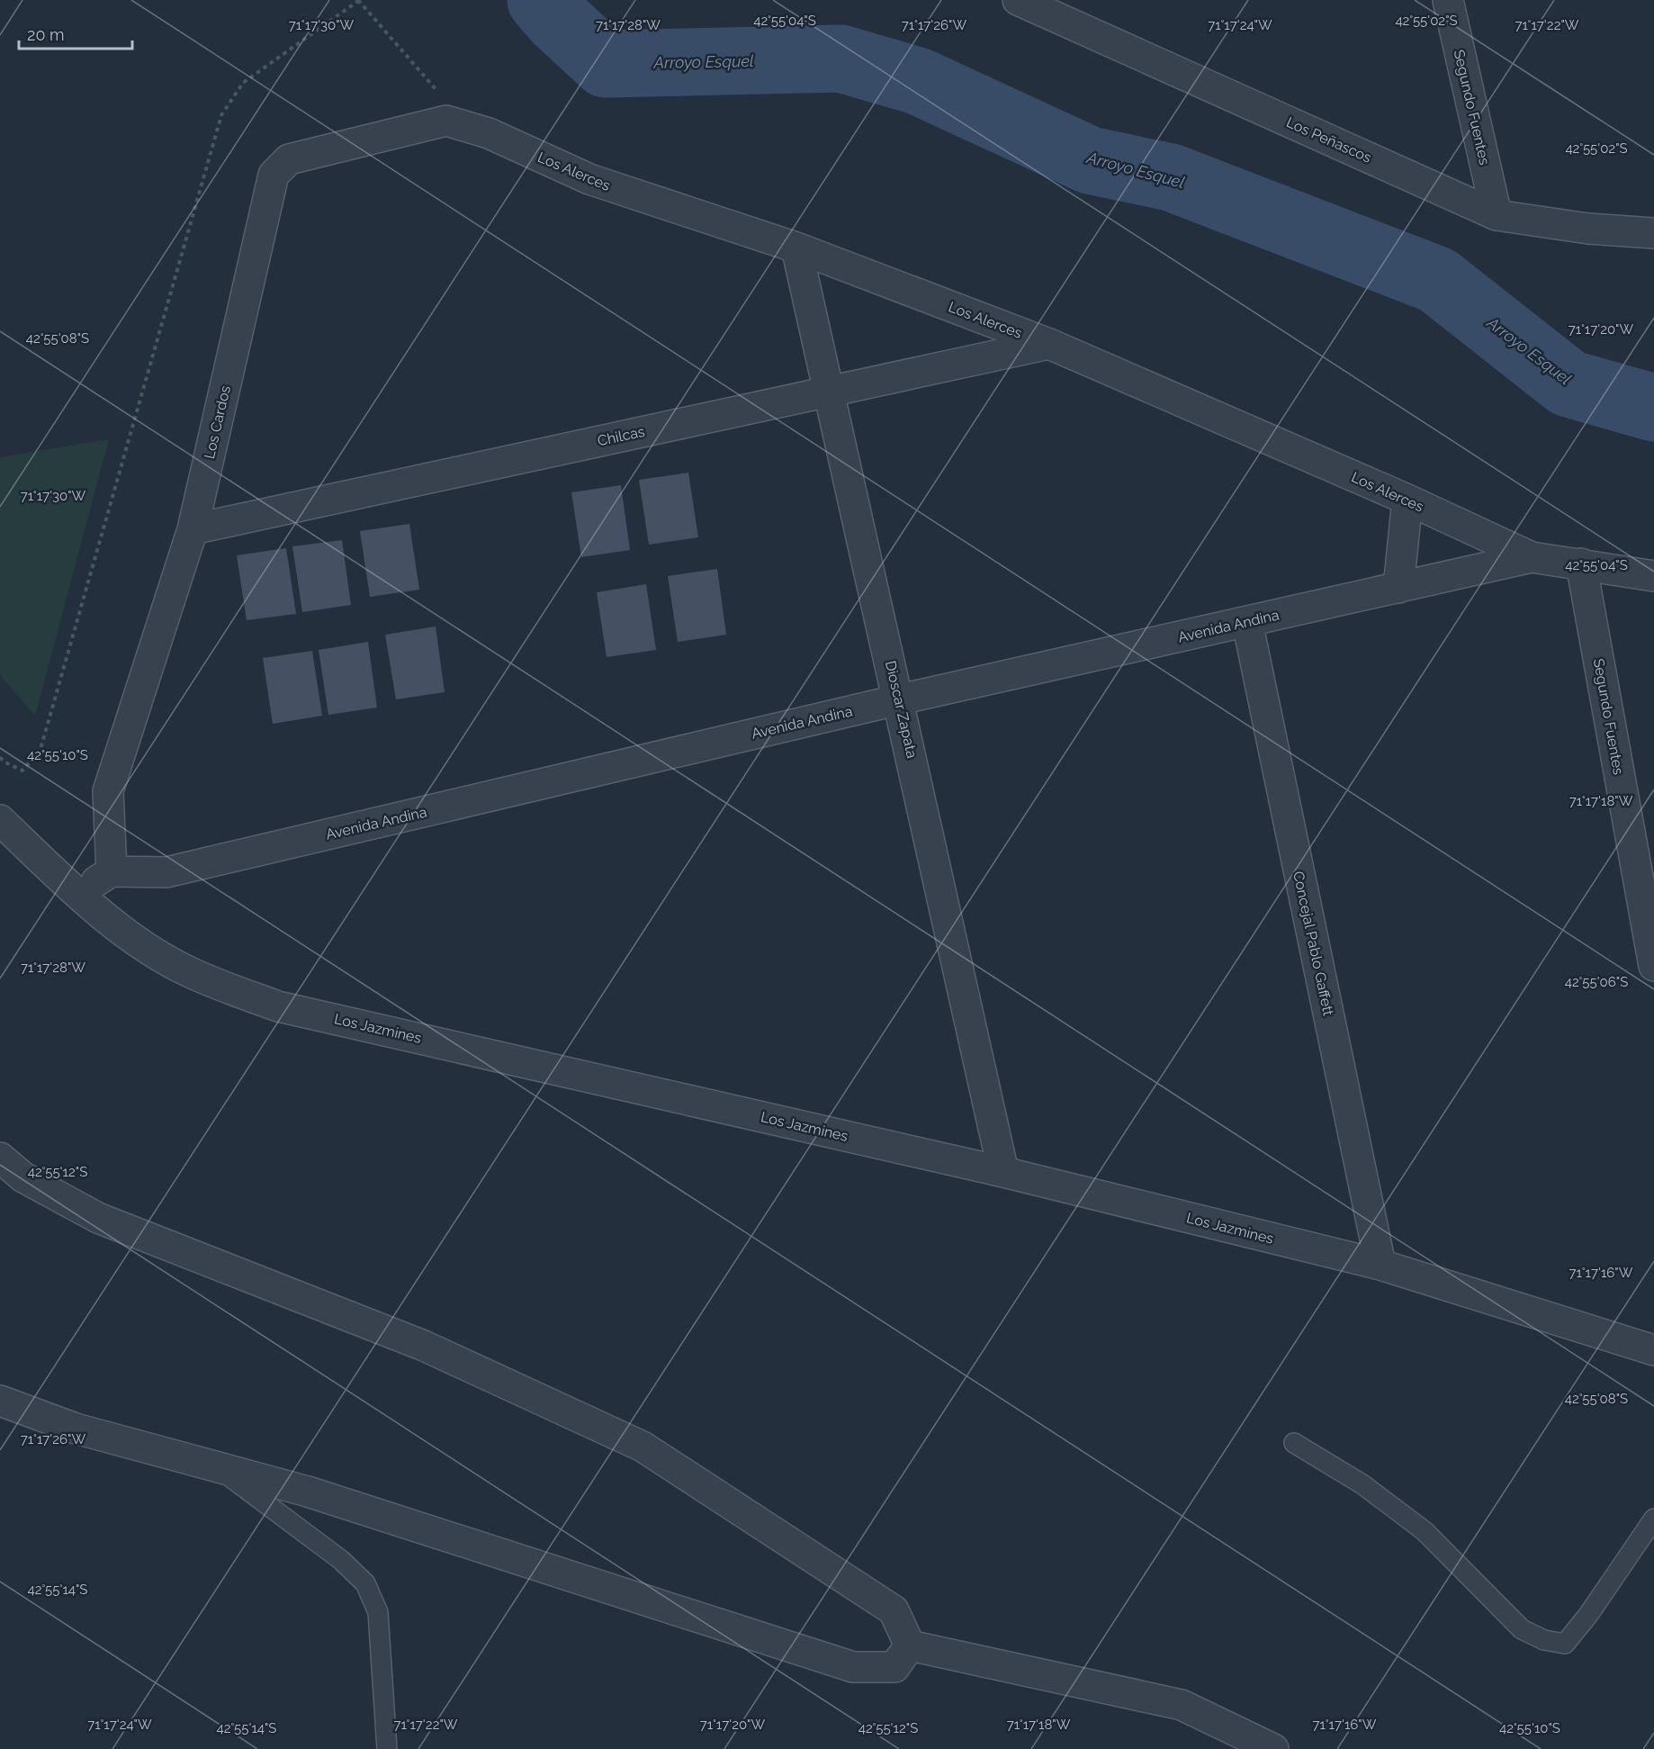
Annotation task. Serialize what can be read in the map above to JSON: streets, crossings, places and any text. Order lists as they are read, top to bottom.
{
  "streets": {
    "street": [
      "Segundo Fuentes",
      "Los Peñascos",
      "Los Alerces",
      "Los Cardos",
      "Chilcas",
      "Avenida Andina",
      "Dioscar Zapata",
      "Concejal Pablo Gaffett",
      "Los Jazmines"
    ]
  },
  "crossings": [
    ["Segundo Fuentes", "Los Peñascos"],
    ["Segundo Fuentes", "Los Alerces"],
    ["Los Alerces", "Los Cardos"],
    ["Los Alerces", "Chilcas"],
    ["Los Alerces", "Avenida Andina"],
    ["Los Alerces", "Dioscar Zapata"],
    ["Los Cardos", "Chilcas"],
    ["Los Cardos", "Avenida Andina"],
    ["Chilcas", "Dioscar Zapata"],
    ["Avenida Andina", "Dioscar Zapata"],
    ["Avenida Andina", "Concejal Pablo Gaffett"],
    ["Dioscar Zapata", "Los Jazmines"],
    ["Concejal Pablo Gaffett", "Los Jazmines"]
  ],
  "water": ["Arroyo Esquel"],
  "scale_bar": "20 m",
  "coordinates": [
    "42°55'02\"S",
    "42°55'04\"S",
    "71°17'28\"W",
    "71°17'26\"W",
    "71°17'30\"W",
    "71°17'24\"W",
    "71°17'22\"W",
    "71°17'20\"W",
    "42°55'08\"S",
    "42°55'10\"S",
    "71°17'18\"W",
    "42°55'06\"S",
    "42°55'12\"S",
    "71°17'16\"W",
    "42°55'14\"S"
  ]
}
